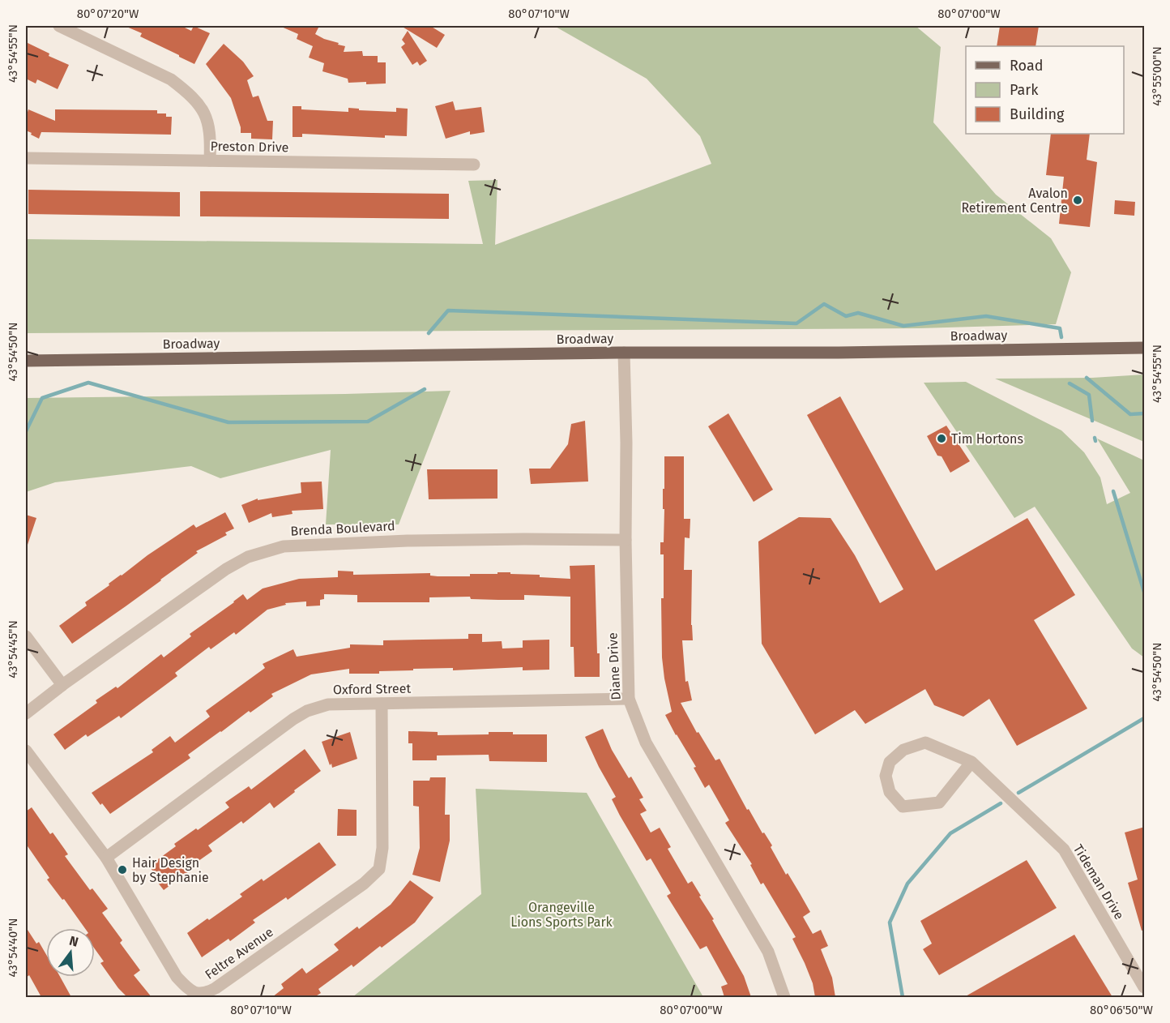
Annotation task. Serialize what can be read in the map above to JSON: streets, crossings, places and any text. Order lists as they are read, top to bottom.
{
  "streets": {
    "main road": ["Broadway"],
    "street": [
      "Preston Drive",
      "Brenda Boulevard",
      "Diane Drive",
      "Oxford Street",
      "Tideman Drive",
      "Feltre Avenue"
    ]
  },
  "crossings": [
    ["Broadway", "Diane Drive"],
    ["Brenda Boulevard", "Diane Drive"],
    ["Diane Drive", "Oxford Street"],
    ["Oxford Street", "Feltre Avenue"]
  ],
  "parks": ["Orangeville Lions Sports Park"],
  "places": ["Avalon Retirement Centre", "Tim Hortons", "Hair Design by Stephanie"],
  "legend": ["Road", "Park", "Building"],
  "north": "top",
  "coordinates": [
    "80°07'20\"W",
    "80°07'10\"W",
    "80°07'00\"W",
    "43°54'55\"N",
    "43°55'00\"N",
    "43°54'50\"N",
    "43°54'45\"N",
    "43°54'40\"N",
    "80°06'50\"W"
  ]
}
